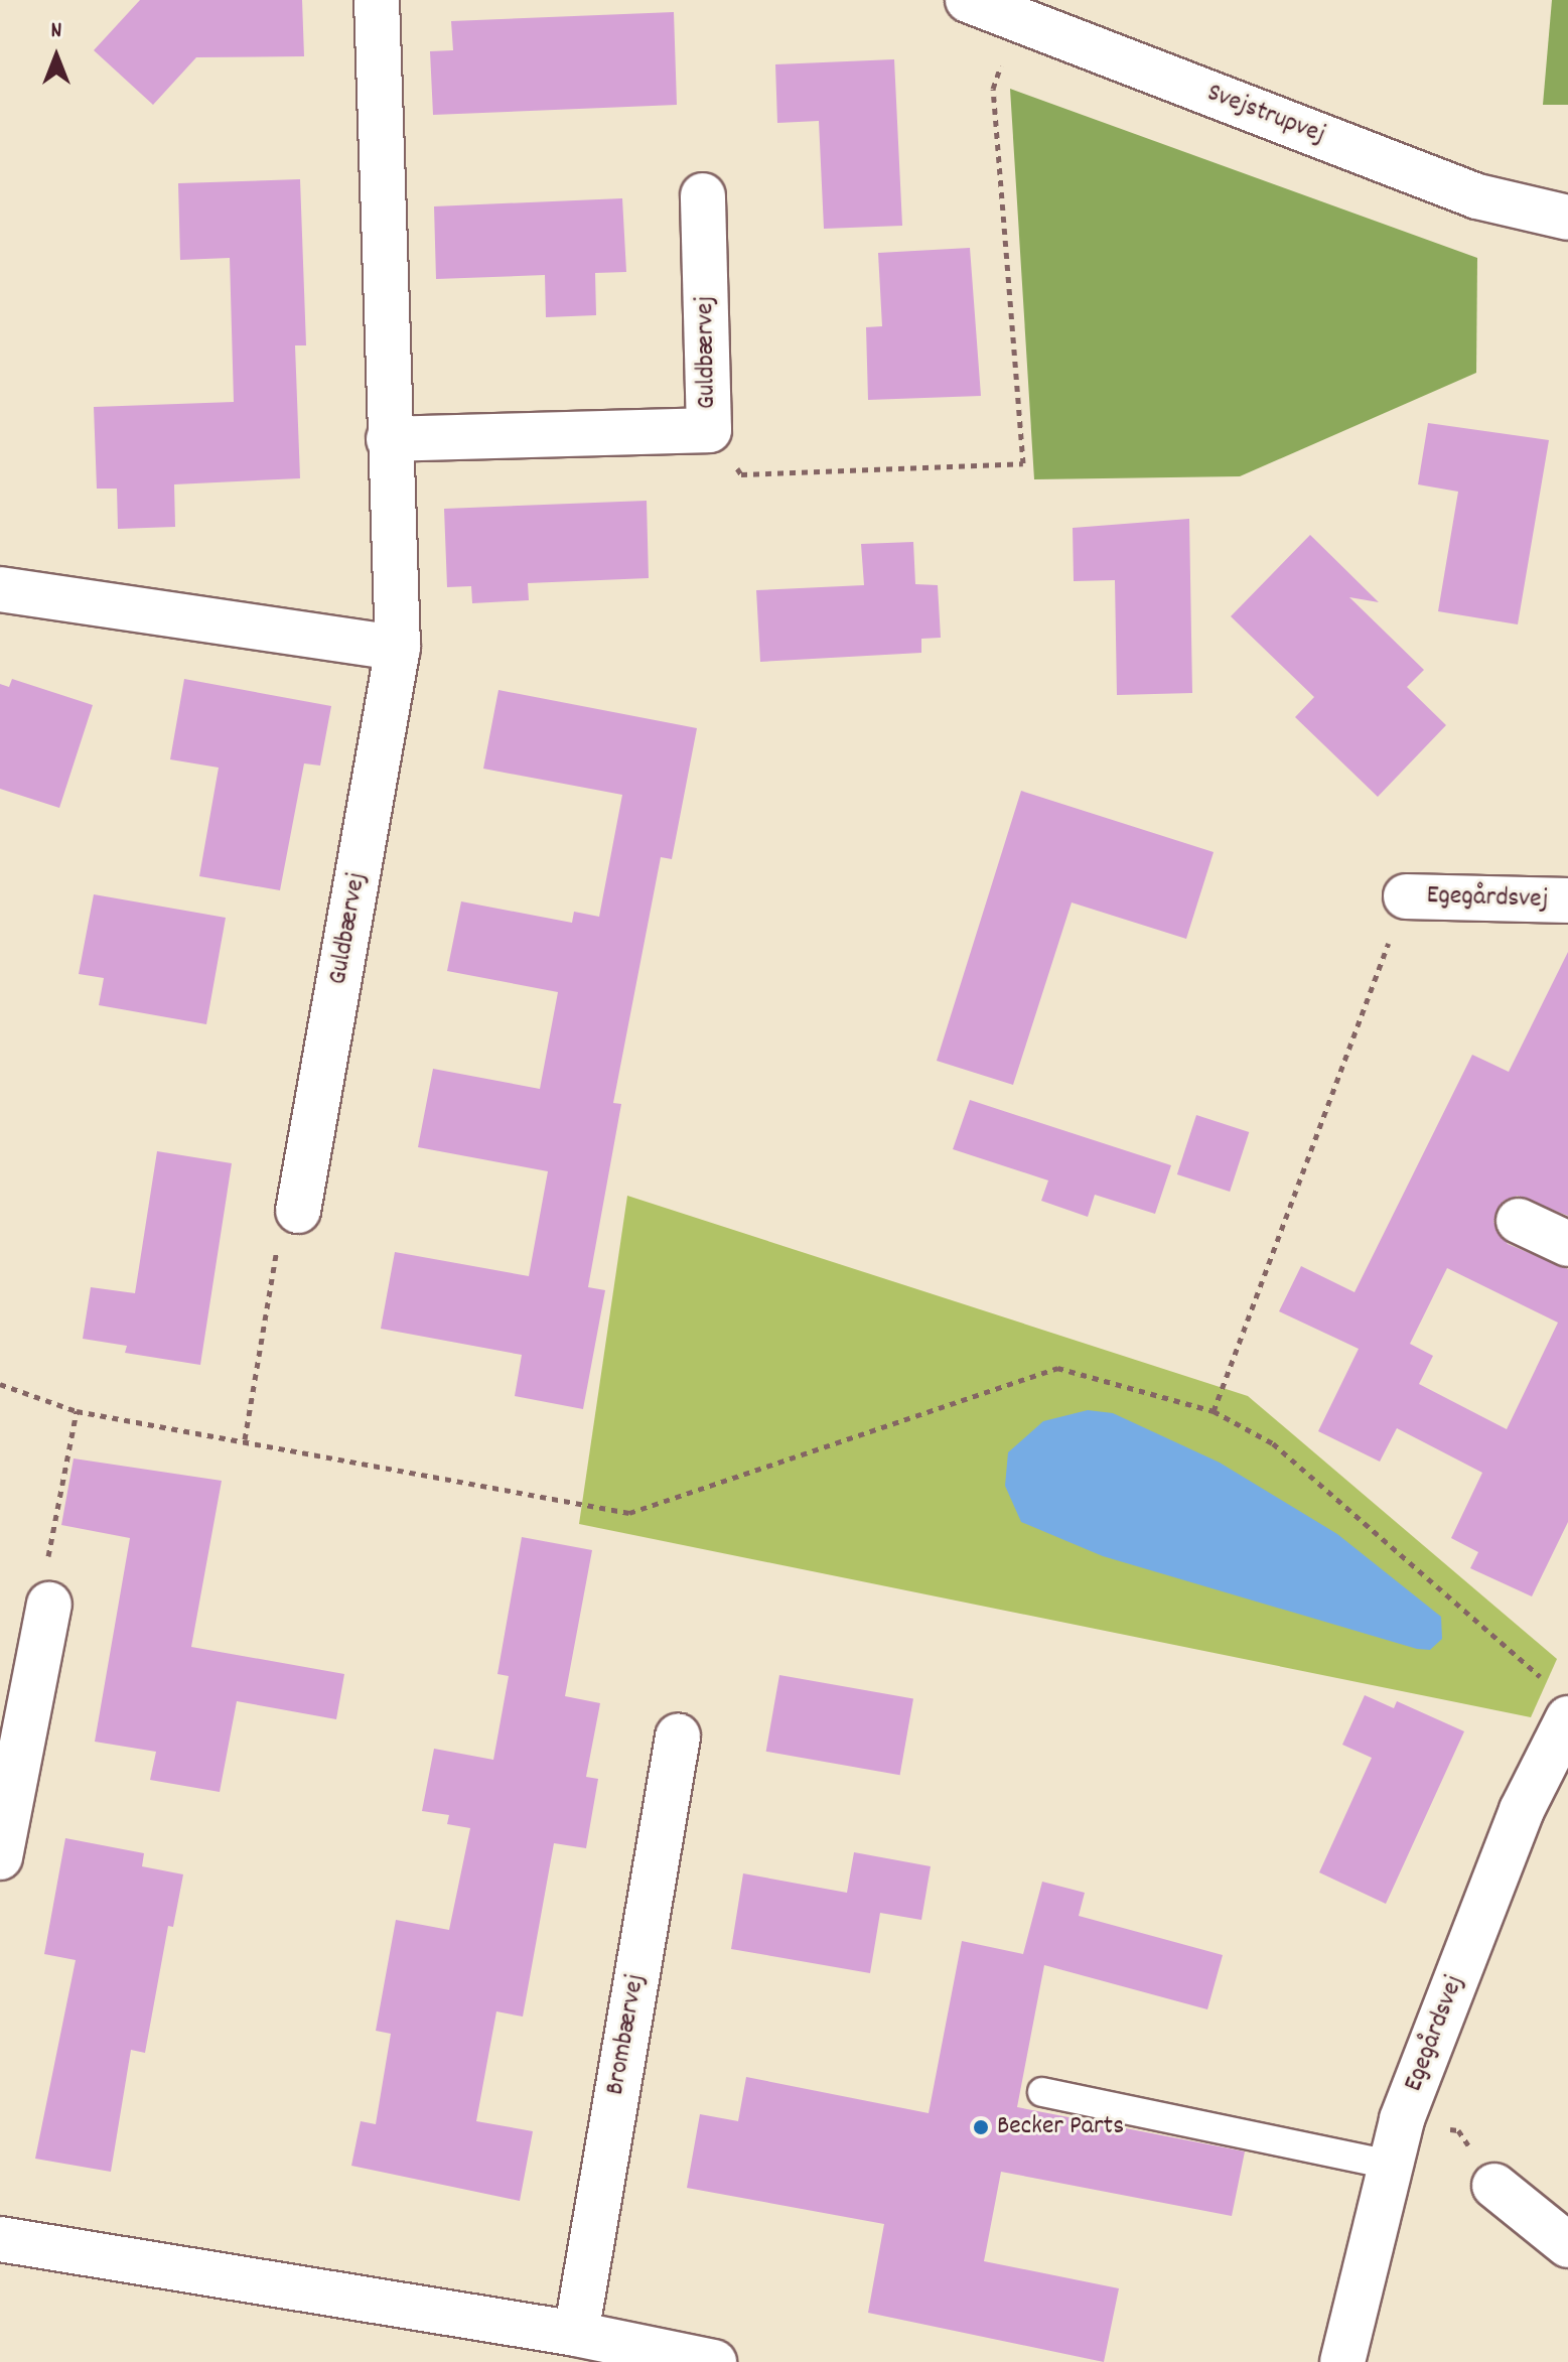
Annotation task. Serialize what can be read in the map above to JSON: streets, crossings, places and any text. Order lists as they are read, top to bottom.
{
  "streets": {
    "street": [
      "Svejstrupvej",
      "Guldbærvej",
      "Egegårdsvej",
      "Brombærvej"
    ]
  },
  "places": ["Becker Parts"],
  "north": "top"
}
